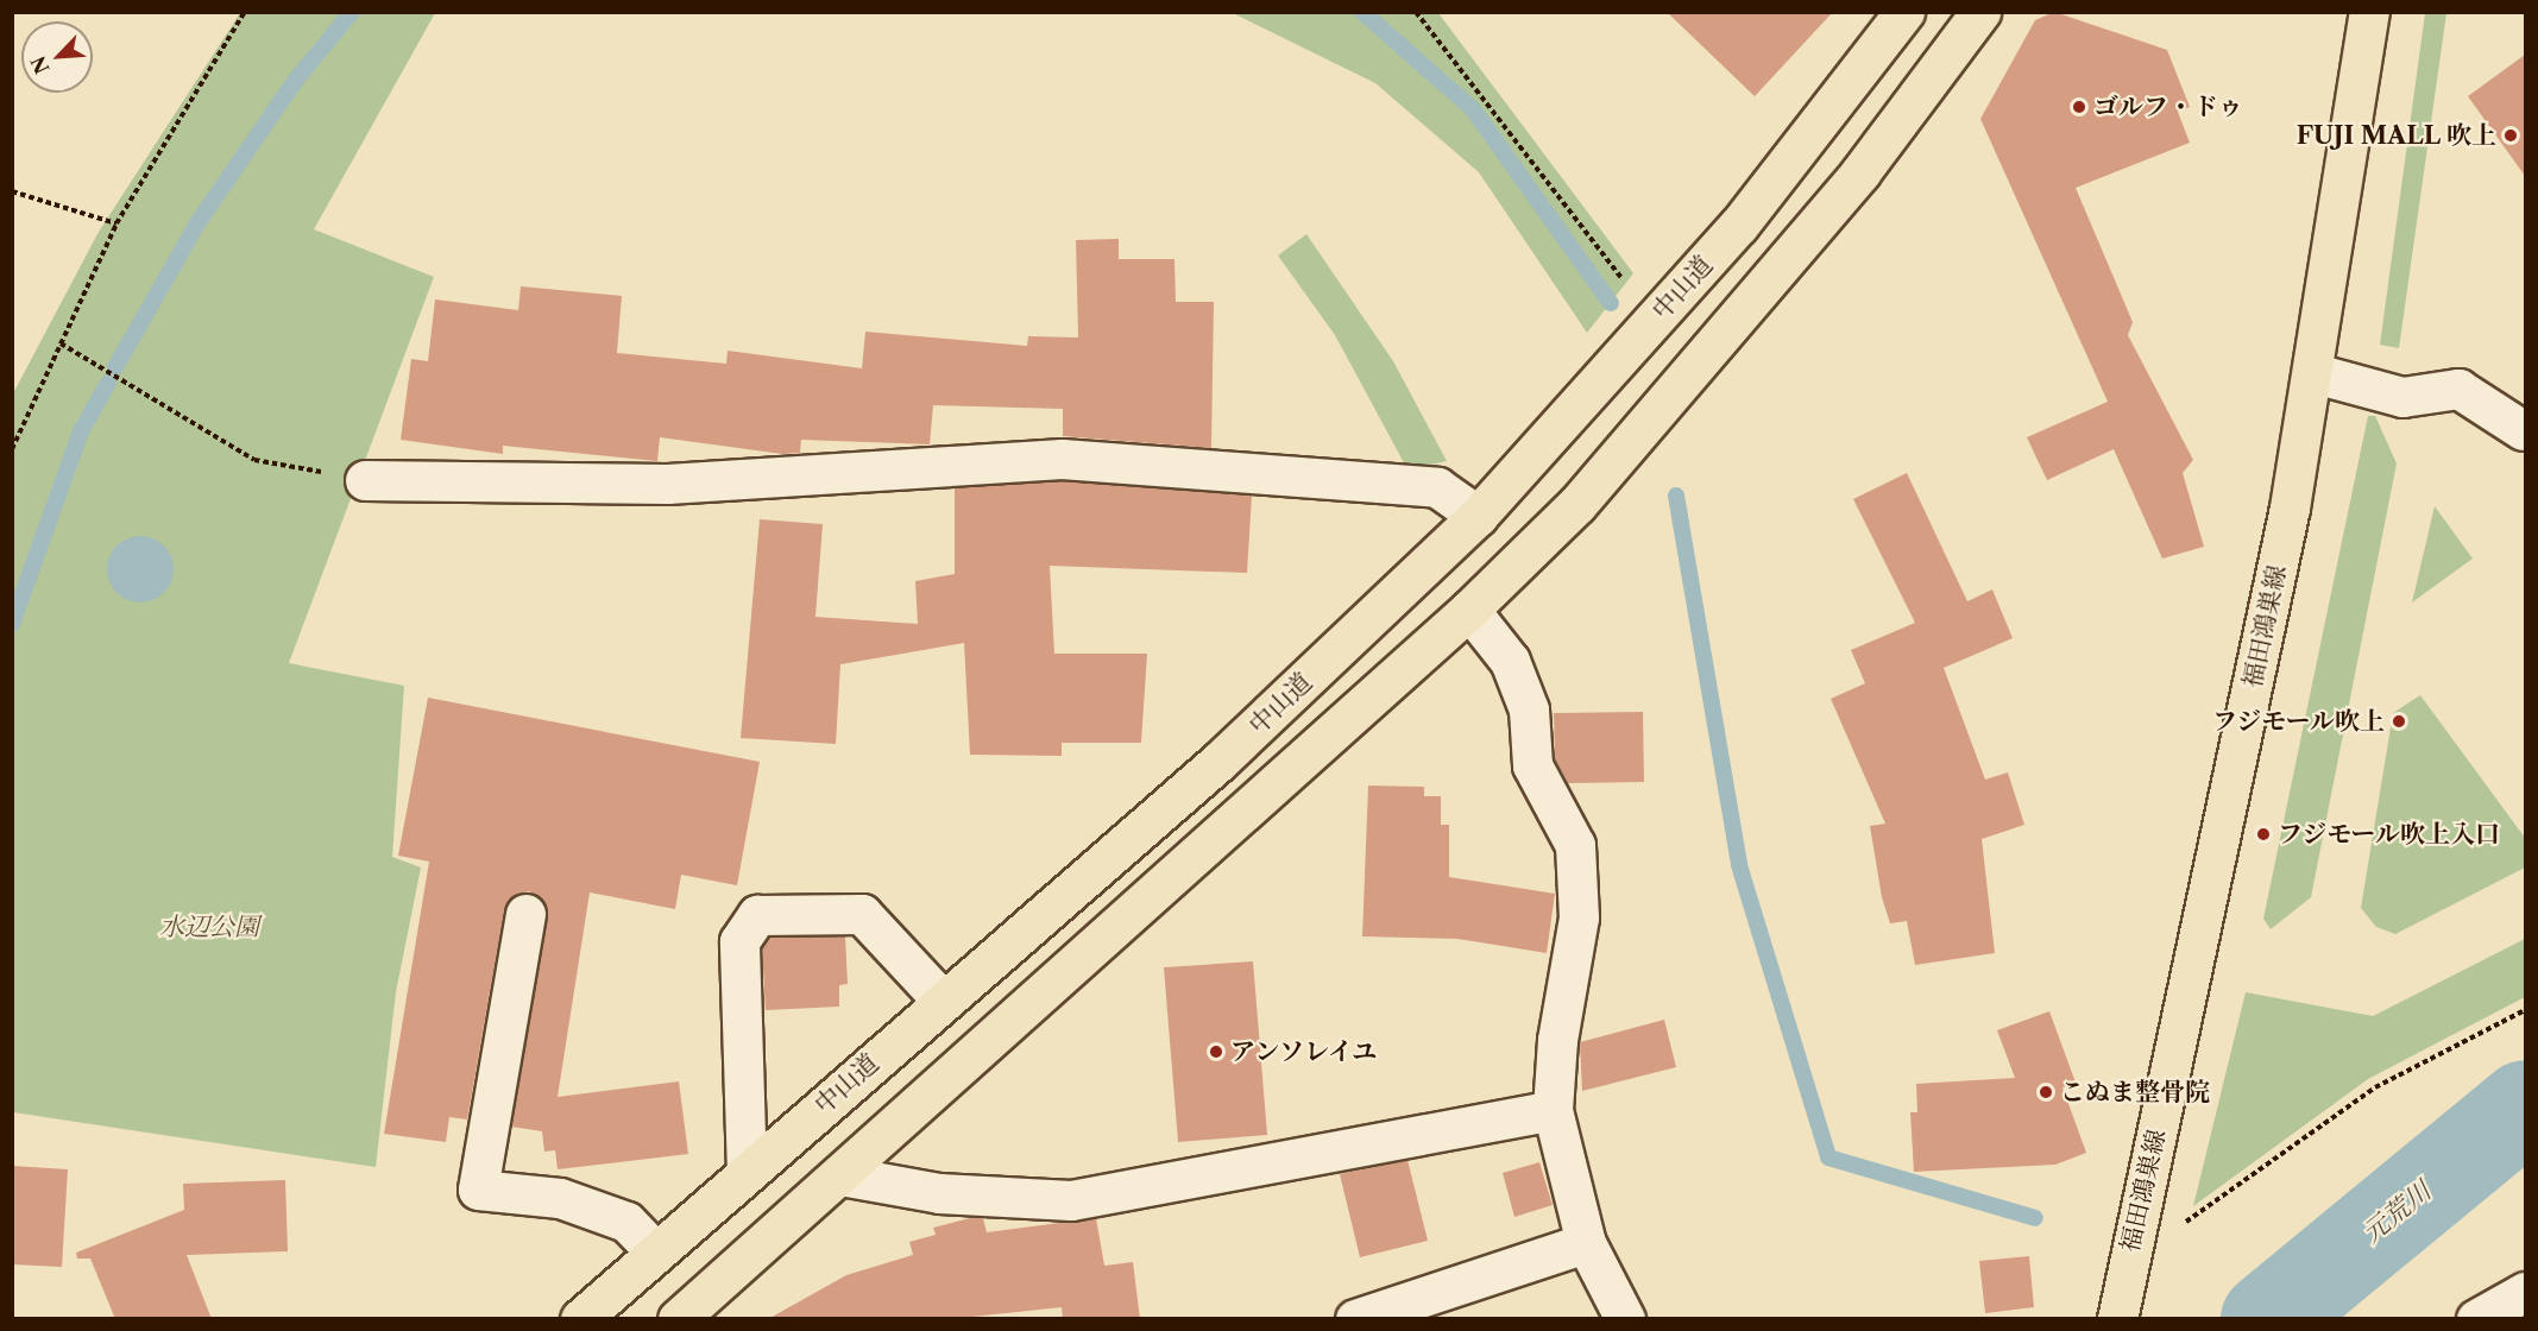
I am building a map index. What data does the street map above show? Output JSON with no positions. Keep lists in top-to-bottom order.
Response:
{
  "streets": {
    "main road": ["中山道", "福田鴻巣線"]
  },
  "water": ["元荒川"],
  "parks": ["水辺公園"],
  "places": [
    "ゴルフ・ドゥ",
    "FUJI MALL 吹上",
    "フジモール吹上",
    "フジモール吹上入口",
    "アンソレイユ",
    "こぬま整骨院"
  ],
  "north": "bottom left"
}
